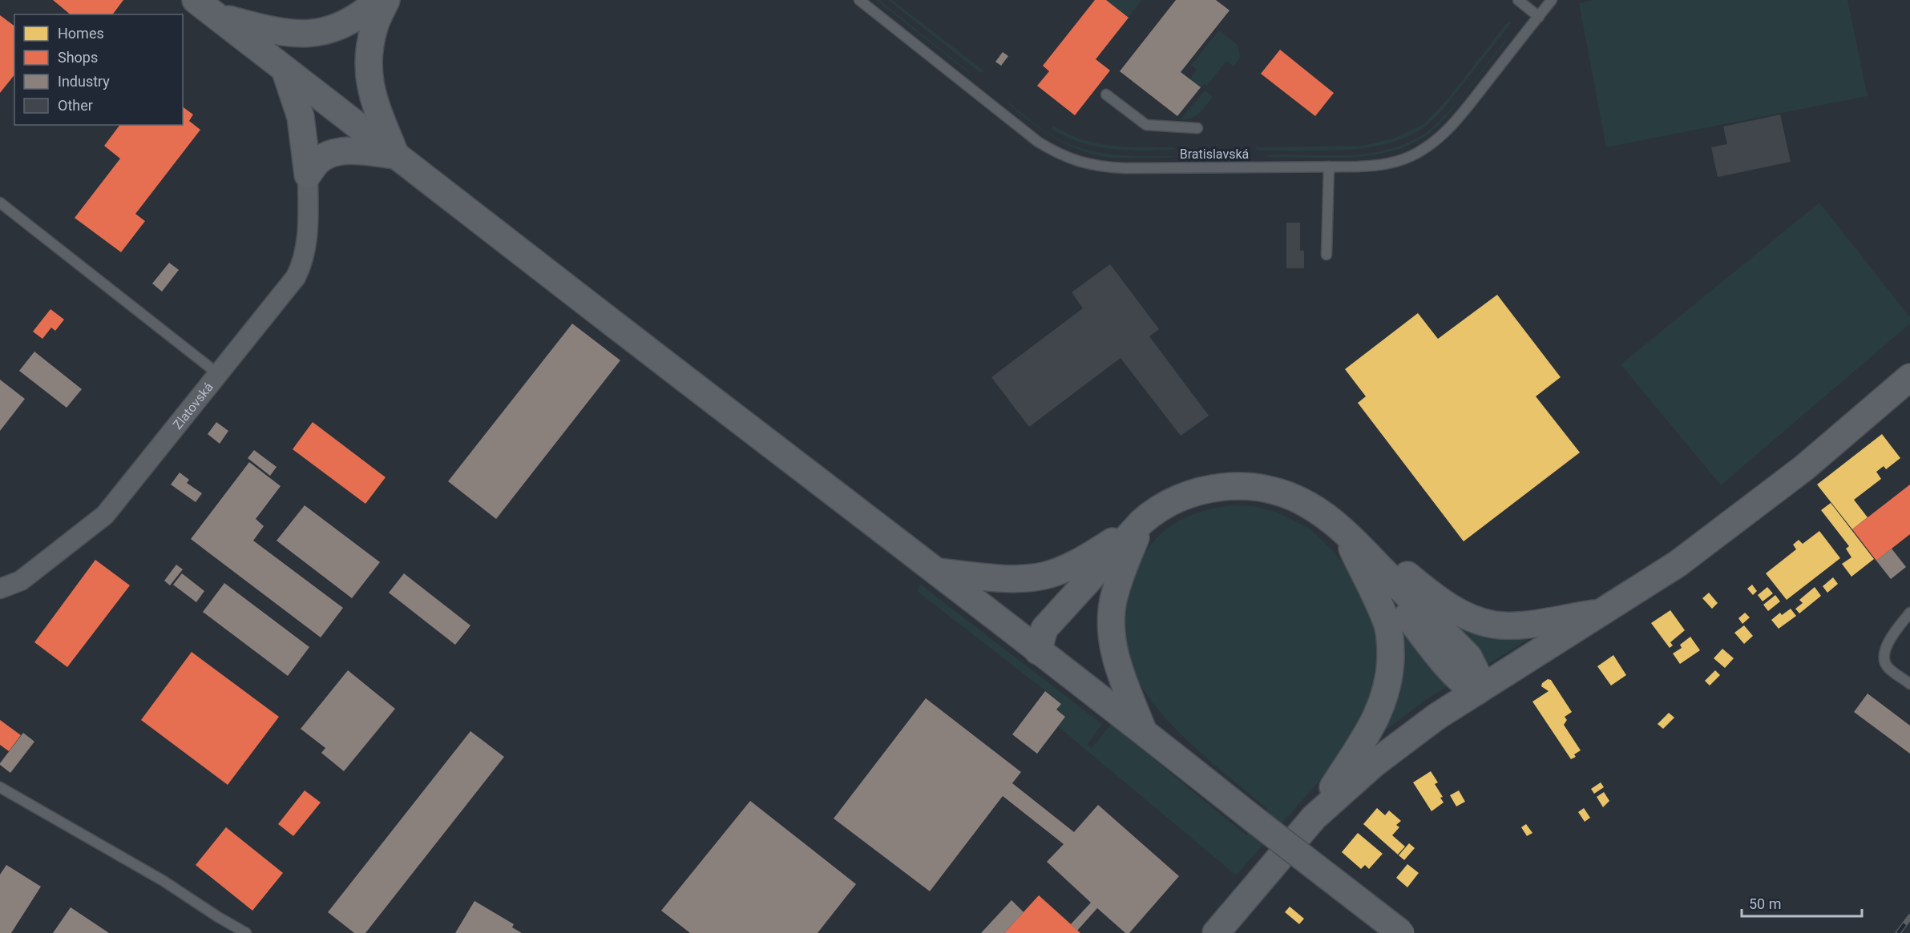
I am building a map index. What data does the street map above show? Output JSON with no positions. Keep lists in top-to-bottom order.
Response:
{
  "streets": {
    "street": ["Zlatovská"],
    "lane": ["Bratislavská"]
  },
  "legend": [
    "Homes",
    "Shops",
    "Industry",
    "Other"
  ],
  "scale_bar": "50 m"
}
